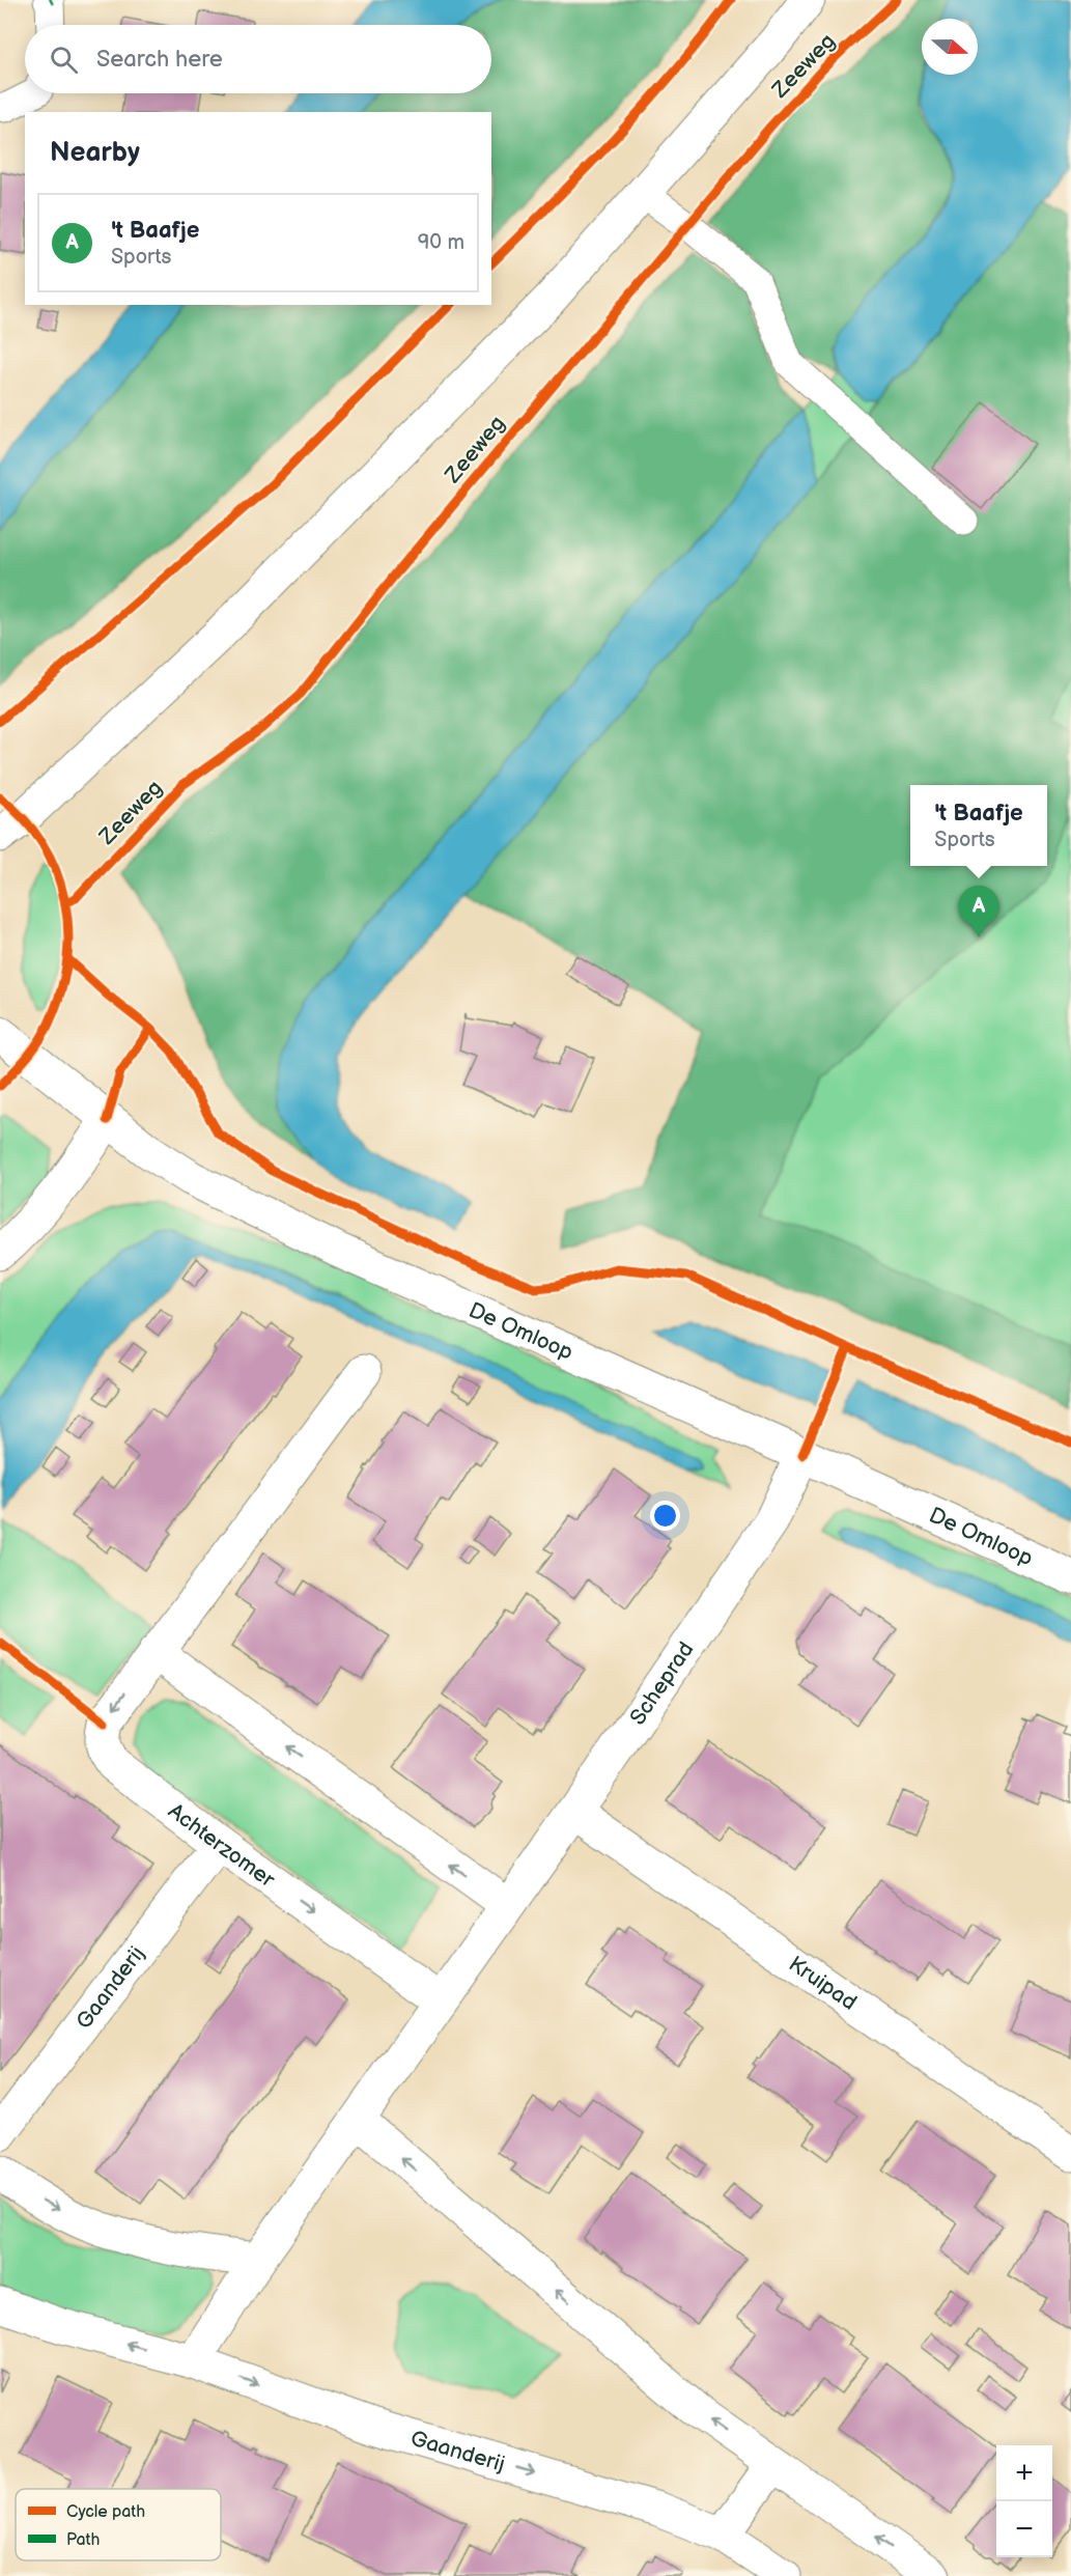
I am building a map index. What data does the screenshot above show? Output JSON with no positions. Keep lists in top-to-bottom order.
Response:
{
  "streets": {
    "street": [
      "Zeeweg",
      "De Omloop",
      "Scheprad",
      "Achterzomer",
      "Kruipad",
      "Gaanderij"
    ]
  },
  "crossings": [
    ["De Omloop", "Scheprad"],
    ["Scheprad", "Kruipad"],
    ["Achterzomer", "Gaanderij"]
  ],
  "legend": ["Cycle path", "Path"],
  "north": "right",
  "page": {
    "search": "Search here",
    "heading": "Nearby",
    "list": [
      {
        "mark": "A",
        "name": "'t Baafje",
        "note": "Sports",
        "value": "90 m"
      }
    ],
    "popup": ["'t Baafje", "Sports"],
    "pins": "A",
    "map_buttons": ["+", "−"]
  }
}
